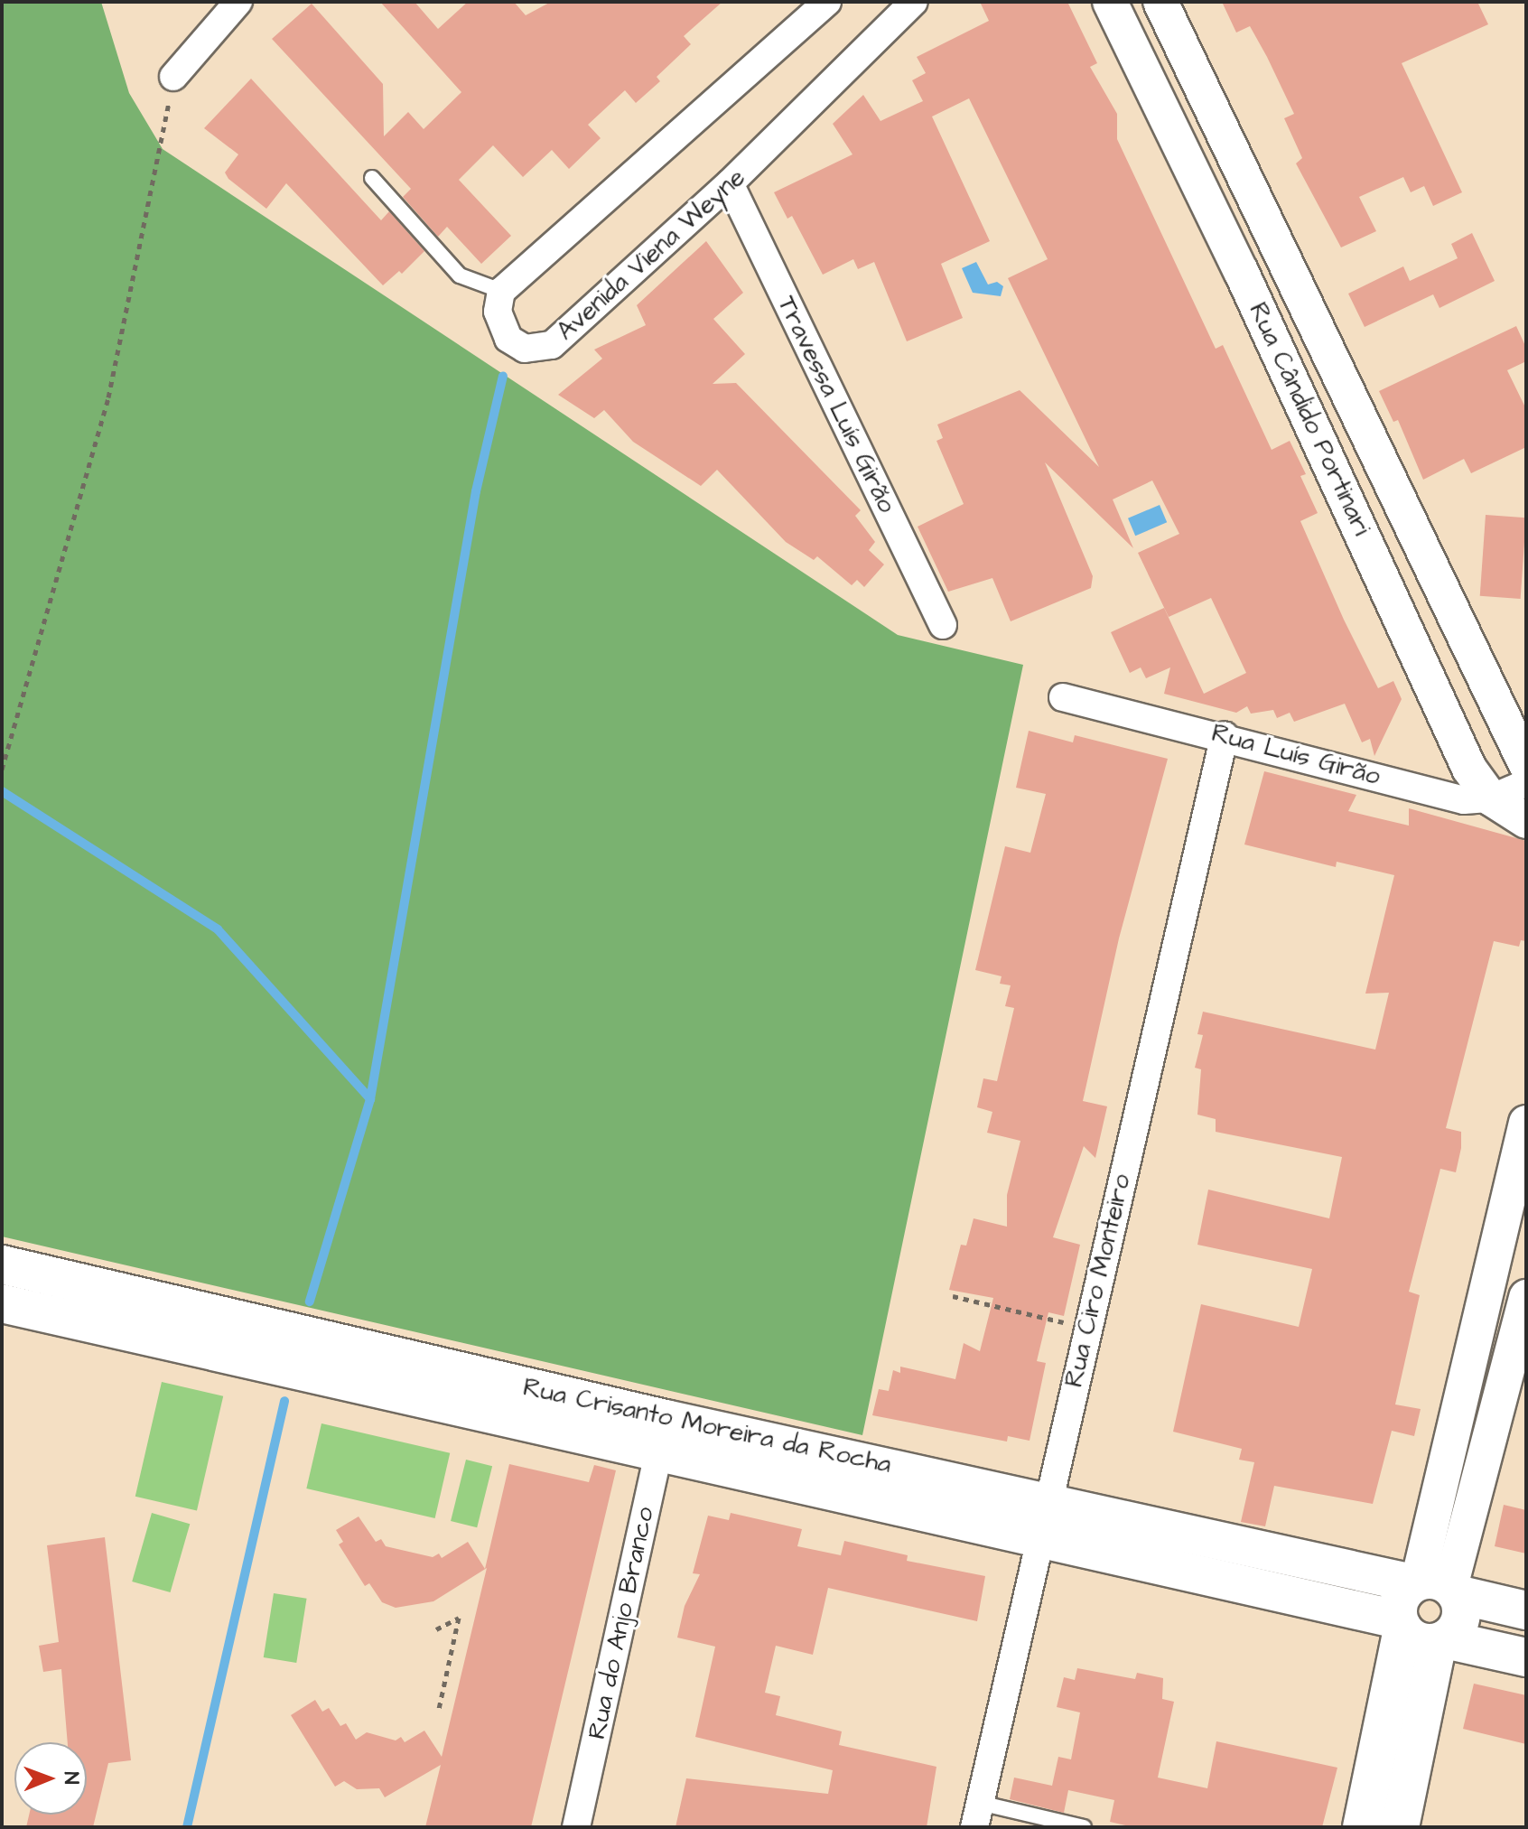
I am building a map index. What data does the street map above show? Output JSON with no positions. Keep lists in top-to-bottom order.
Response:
{
  "streets": {
    "main road": ["Rua Crisanto Moreira da Rocha"],
    "street": [
      "Avenida Viena Weyne",
      "Travessa Luís Girão",
      "Rua Cândido Portinari",
      "Rua Luís Girão",
      "Rua Ciro Monteiro",
      "Rua do Anjo Branco"
    ]
  },
  "crossings": [
    ["Avenida Viena Weyne", "Travessa Luís Girão"],
    ["Rua Cândido Portinari", "Rua Luís Girão"],
    ["Rua Luís Girão", "Rua Ciro Monteiro"],
    ["Rua Ciro Monteiro", "Rua Crisanto Moreira da Rocha"],
    ["Rua Crisanto Moreira da Rocha", "Rua do Anjo Branco"]
  ],
  "north": "right"
}
